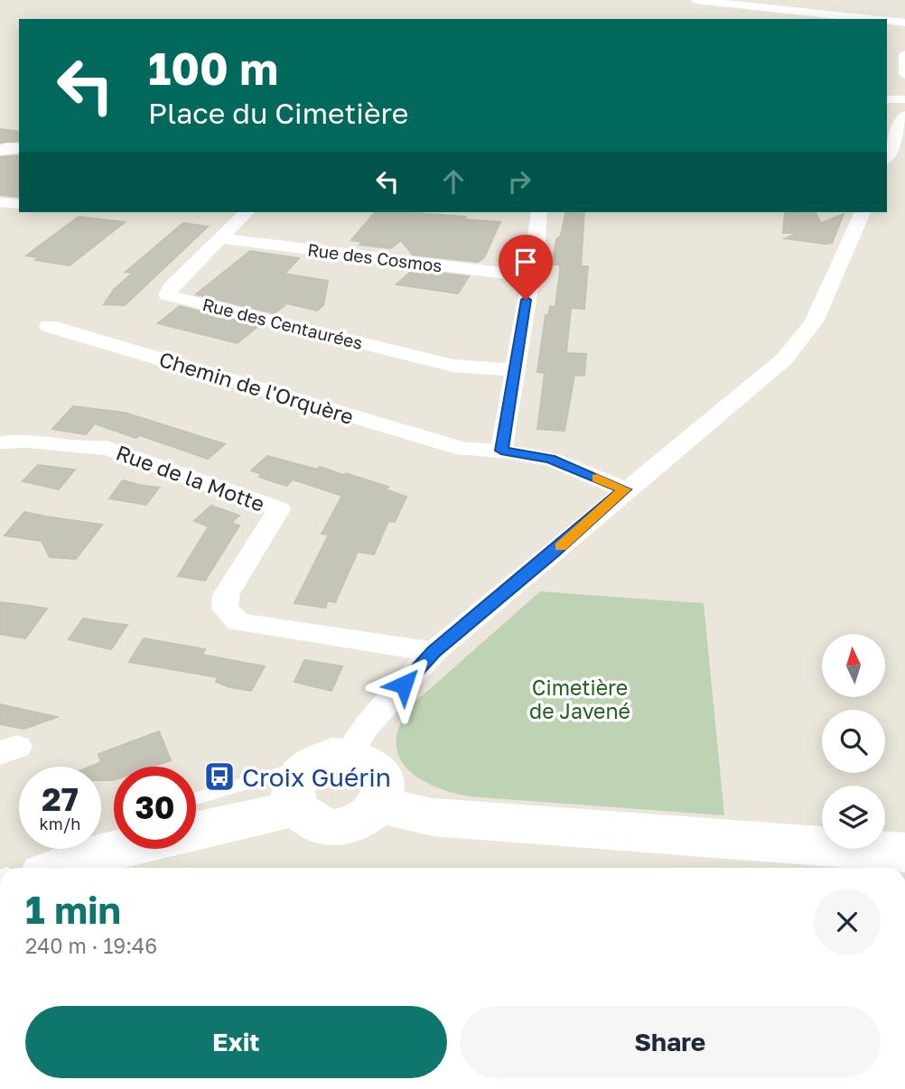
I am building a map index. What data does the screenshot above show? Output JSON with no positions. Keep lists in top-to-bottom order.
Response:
{
  "streets": {
    "street": [
      "Rue des Cosmos",
      "Rue des Centaurées",
      "Chemin de l'Orquère",
      "Rue de la Motte"
    ]
  },
  "crossings": [
    ["Rue des Cosmos", "Rue des Centaurées"]
  ],
  "parks": ["Cimetière de Javené"],
  "places": {
    "bus stop": ["Croix Guérin"]
  },
  "north": "top",
  "page": {
    "turn": ["100 m", "Place du Cimetière"],
    "speed": "27 km/h",
    "limit": "30",
    "heading": ["1 min", "240 m · 19:46"],
    "buttons": ["Exit", "Share"]
  }
}
